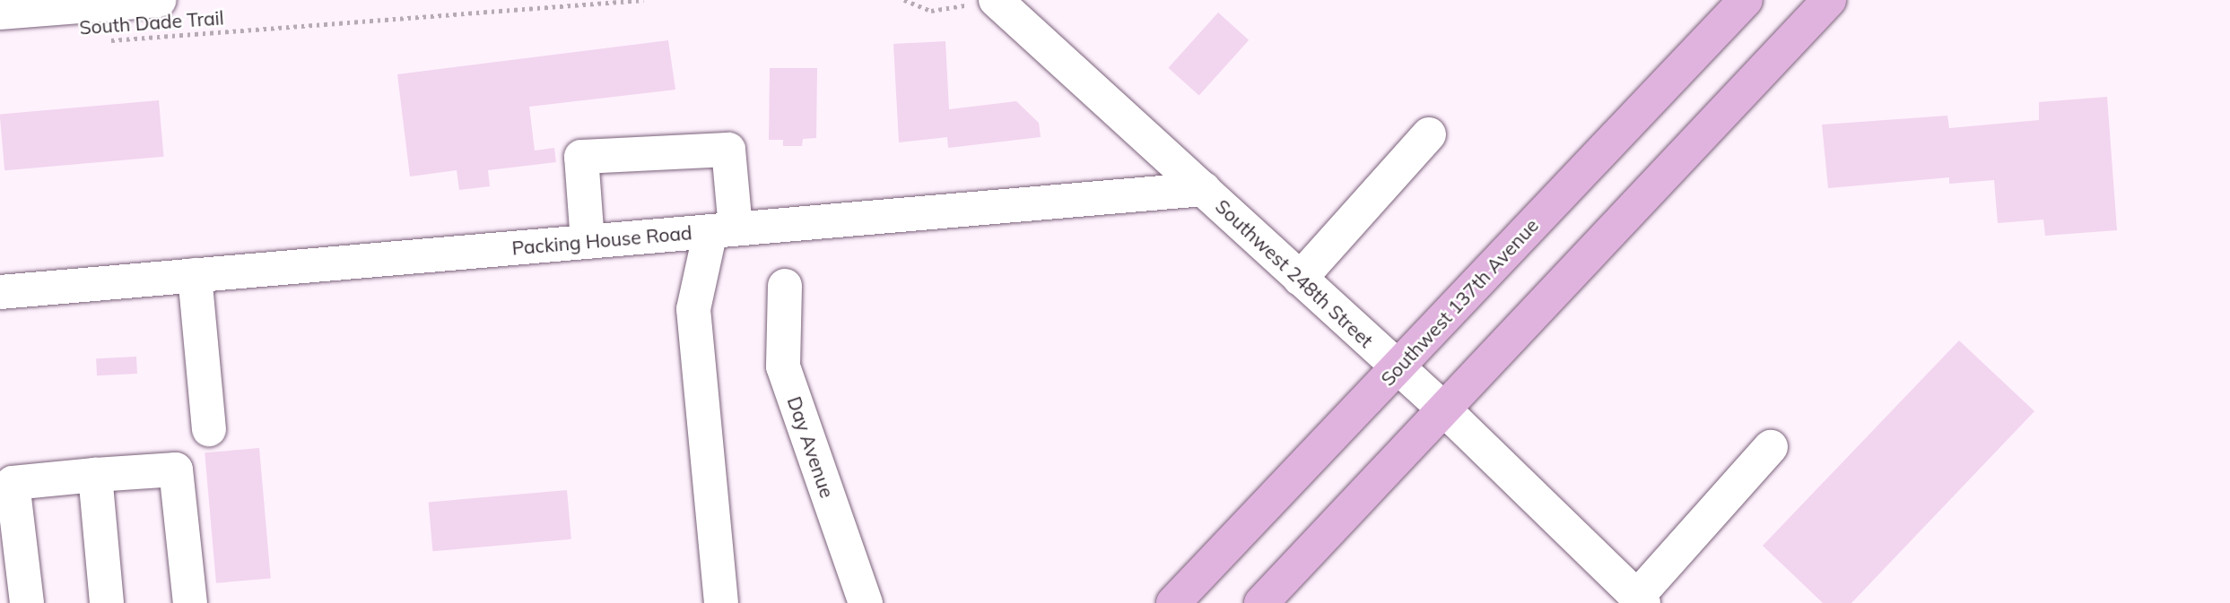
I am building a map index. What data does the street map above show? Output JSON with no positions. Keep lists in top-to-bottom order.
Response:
{
  "streets": {
    "main road": ["Southwest 137th Avenue"],
    "street": ["Packing House Road", "Southwest 248th Street", "Day Avenue"],
    "path": ["South Dade Trail"]
  },
  "crossings": [
    ["Packing House Road", "Southwest 248th Street"],
    ["Southwest 248th Street", "Southwest 137th Avenue"]
  ]
}
